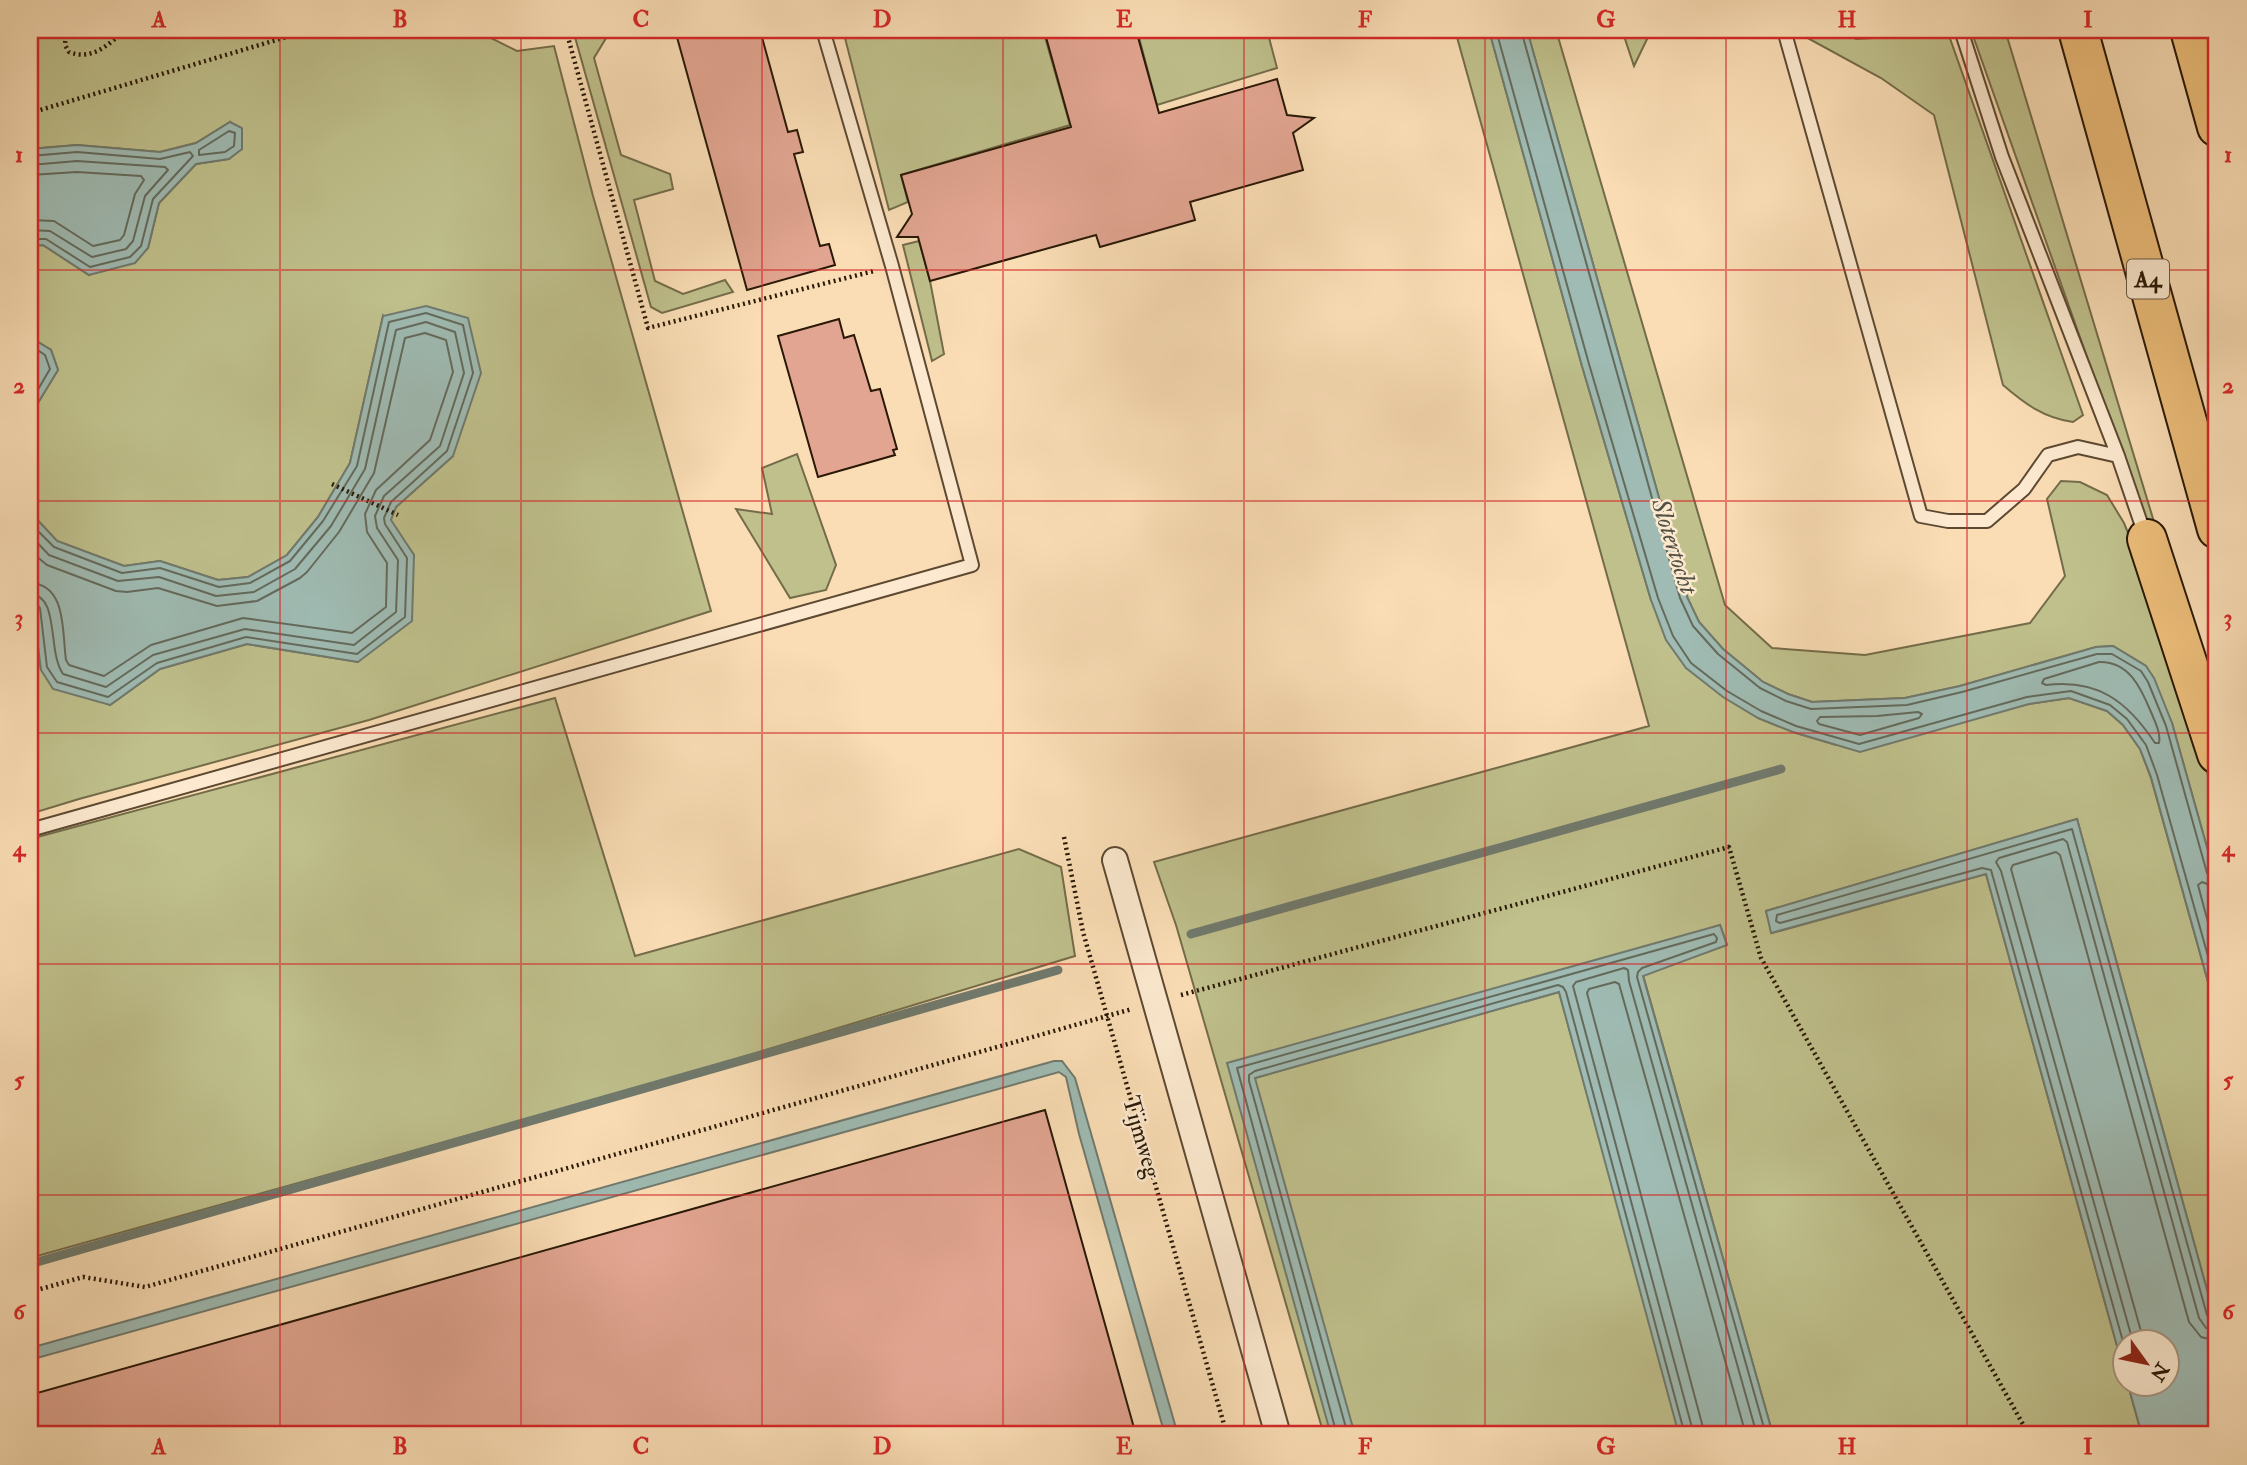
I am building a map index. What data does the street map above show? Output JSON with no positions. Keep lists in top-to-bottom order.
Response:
{
  "streets": {
    "highway": ["A4"],
    "street": ["Tijmweg"]
  },
  "water": ["Slotertocht"],
  "north": "bottom right",
  "grid": {
    "columns": [
      "A",
      "B",
      "C",
      "D",
      "E",
      "F",
      "G",
      "H",
      "I"
    ],
    "rows": [
      "1",
      "2",
      "3",
      "4",
      "5",
      "6"
    ]
  }
}
